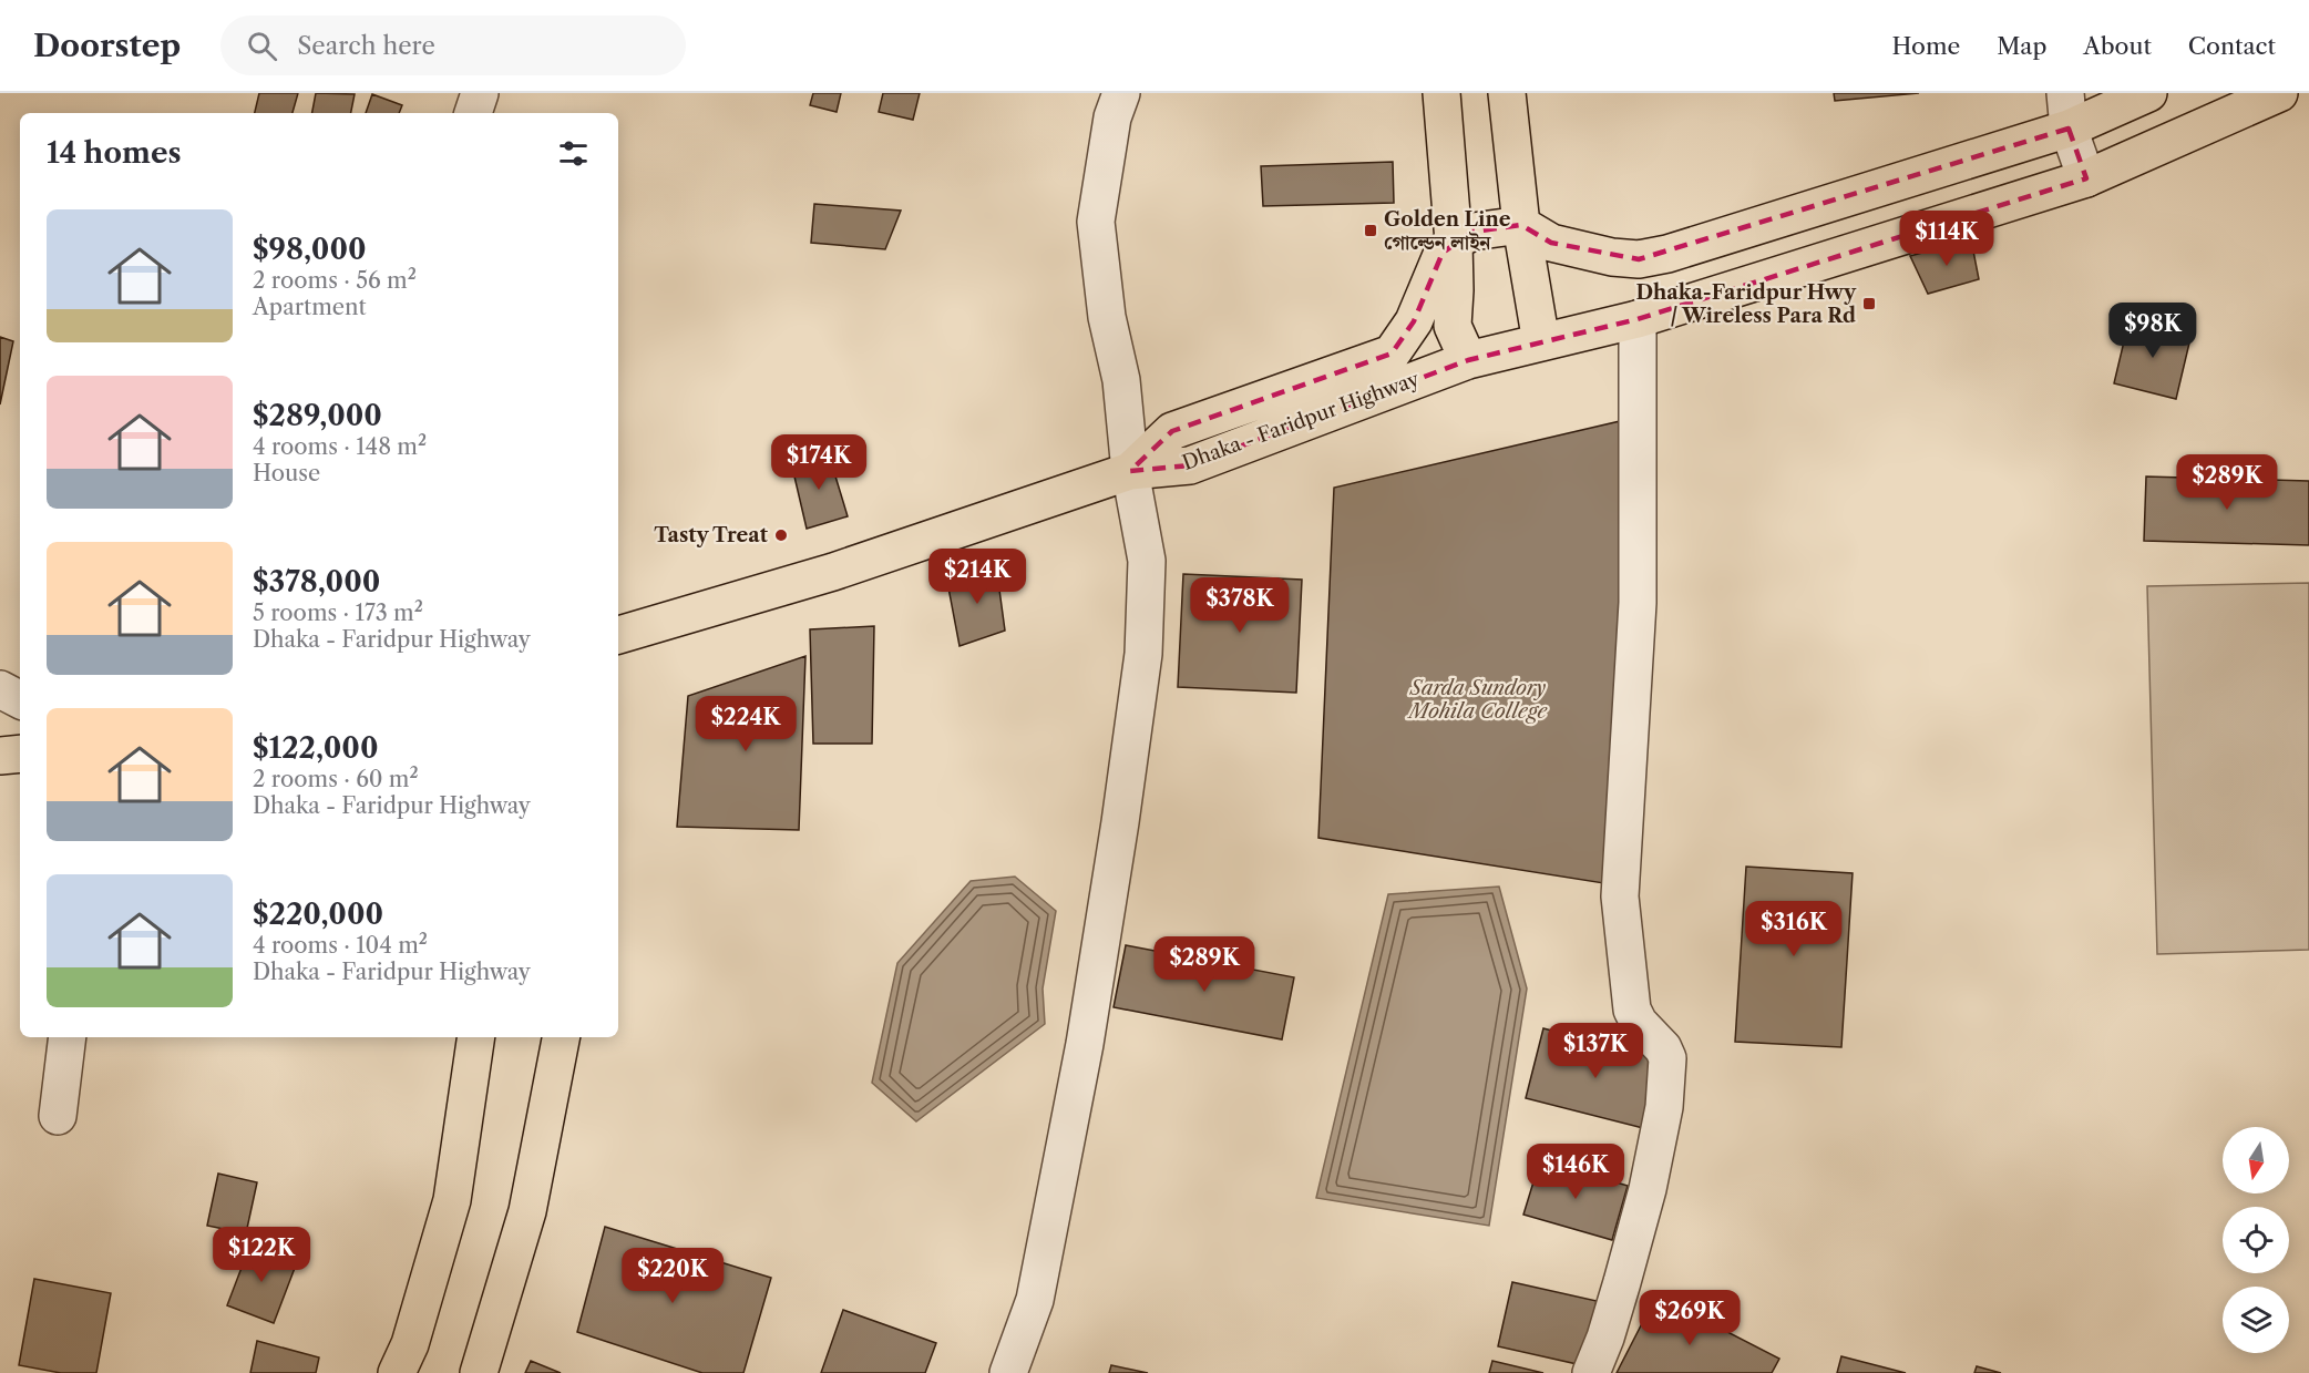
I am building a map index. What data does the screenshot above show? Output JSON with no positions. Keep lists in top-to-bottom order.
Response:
{
  "streets": {
    "main road": ["Dhaka - Faridpur Highway"]
  },
  "parks": ["Sarda Sundory Mohila College"],
  "places": {
    "transit": ["Golden Line গোল্ডেন লাইন", "Dhaka-Faridpur Hwy / Wireless Para Rd"],
    "other": ["Tasty Treat"]
  },
  "north": "bottom",
  "page": {
    "header": "Doorstep",
    "search": "Search here",
    "nav": [
      "Home",
      "Map",
      "About",
      "Contact"
    ],
    "heading": "14 homes",
    "list": [
      {
        "name": "$98,000",
        "note": "2 rooms · 56 m² · Apartment"
      },
      {
        "name": "$289,000",
        "note": "4 rooms · 148 m² · House"
      },
      {
        "name": "$378,000",
        "note": "5 rooms · 173 m² · Dhaka - Faridpur Highway"
      },
      {
        "name": "$122,000",
        "note": "2 rooms · 60 m² · Dhaka - Faridpur Highway"
      },
      {
        "name": "$220,000",
        "note": "4 rooms · 104 m² · Dhaka - Faridpur Highway"
      }
    ],
    "price": [
      "$114K",
      "$98K",
      "$174K",
      "$289K",
      "$214K",
      "$378K",
      "$224K",
      "$316K",
      "$289K",
      "$137K",
      "$146K",
      "$122K",
      "$220K",
      "$269K"
    ]
  }
}
